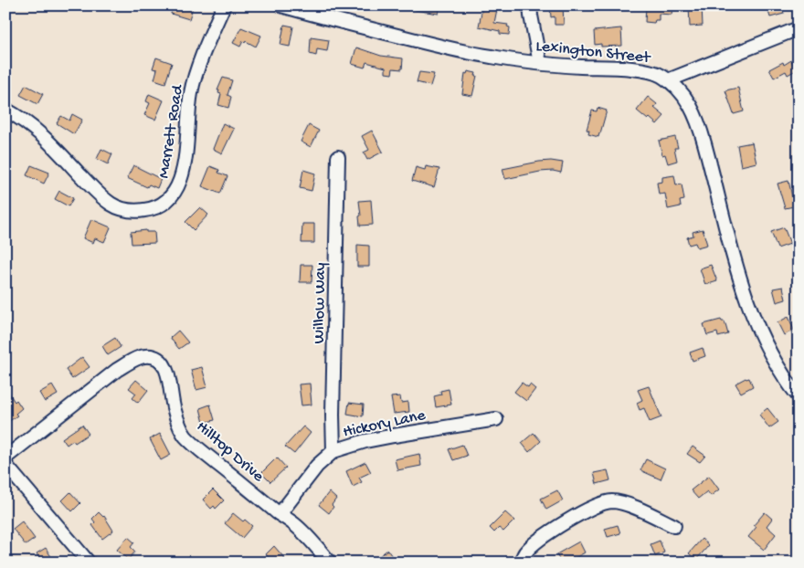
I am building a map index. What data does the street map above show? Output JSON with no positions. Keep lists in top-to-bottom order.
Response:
{
  "streets": {
    "street": [
      "Lexington Street",
      "Marrett Road",
      "Willow Way",
      "Hickory Lane",
      "Hilltop Drive"
    ]
  },
  "crossings": [
    ["Willow Way", "Hickory Lane"],
    ["Hickory Lane", "Hilltop Drive"]
  ]
}
